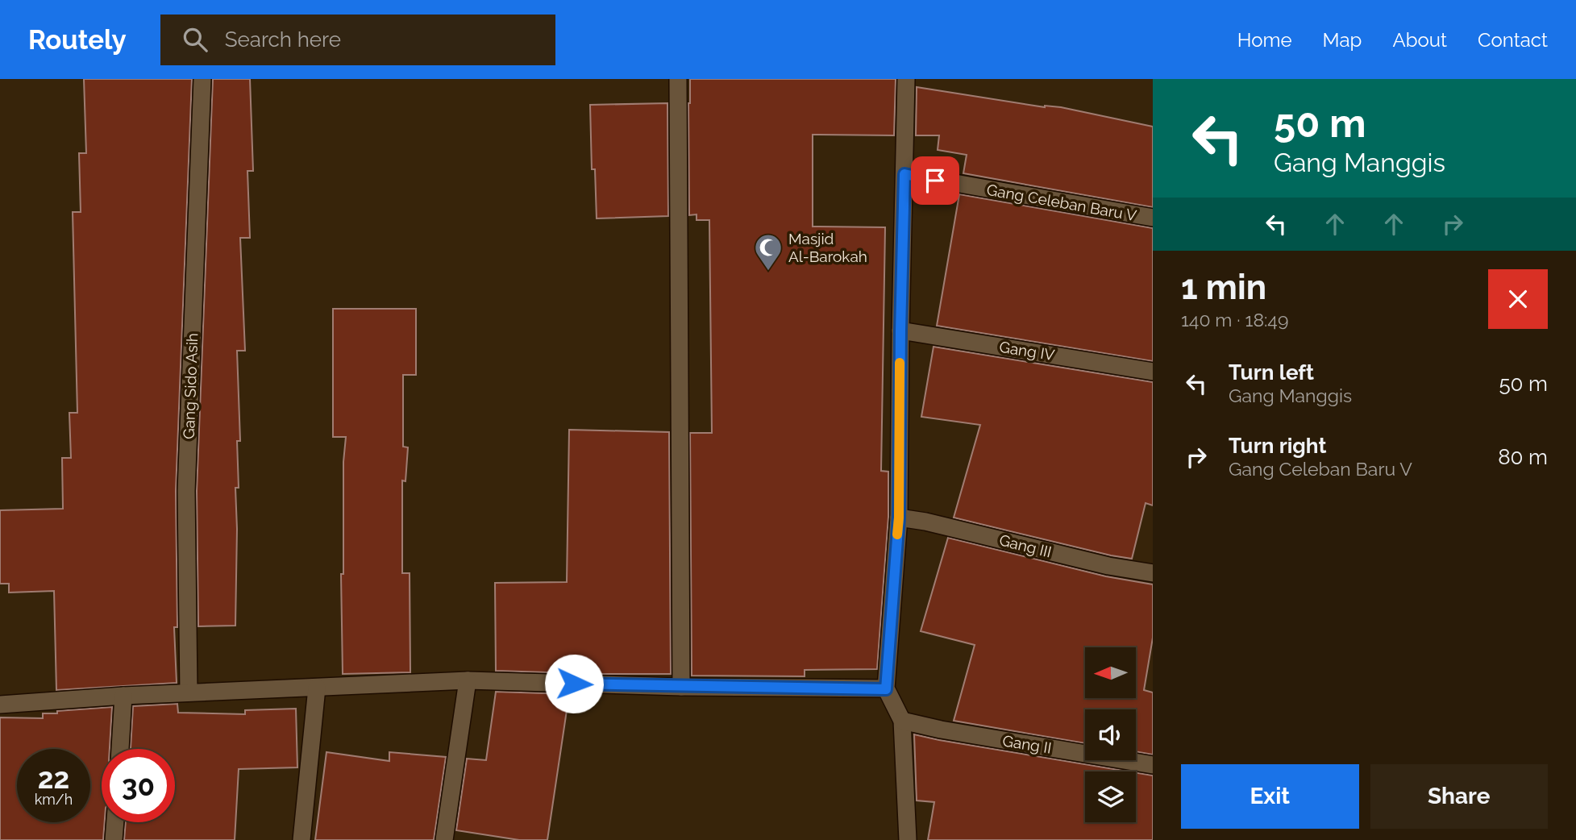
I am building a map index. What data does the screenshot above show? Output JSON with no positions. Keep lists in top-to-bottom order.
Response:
{
  "streets": {
    "street": [
      "Gang Celeban Baru V",
      "Gang IV",
      "Gang Sido Asih",
      "Gang III",
      "Gang II"
    ]
  },
  "places": {
    "mosque": ["Masjid Al-Barokah"]
  },
  "north": "left",
  "page": {
    "header": "Routely",
    "search": "Search here",
    "nav": [
      "Home",
      "Map",
      "About",
      "Contact"
    ],
    "turn": ["50 m", "Gang Manggis"],
    "heading": ["1 min", "140 m · 18:49"],
    "list": [
      {
        "name": "Turn left",
        "note": "Gang Manggis",
        "value": "50 m"
      },
      {
        "name": "Turn right",
        "note": "Gang Celeban Baru V",
        "value": "80 m"
      }
    ],
    "speed": "22 km/h",
    "limit": "30",
    "buttons": ["Exit", "Share"]
  }
}
